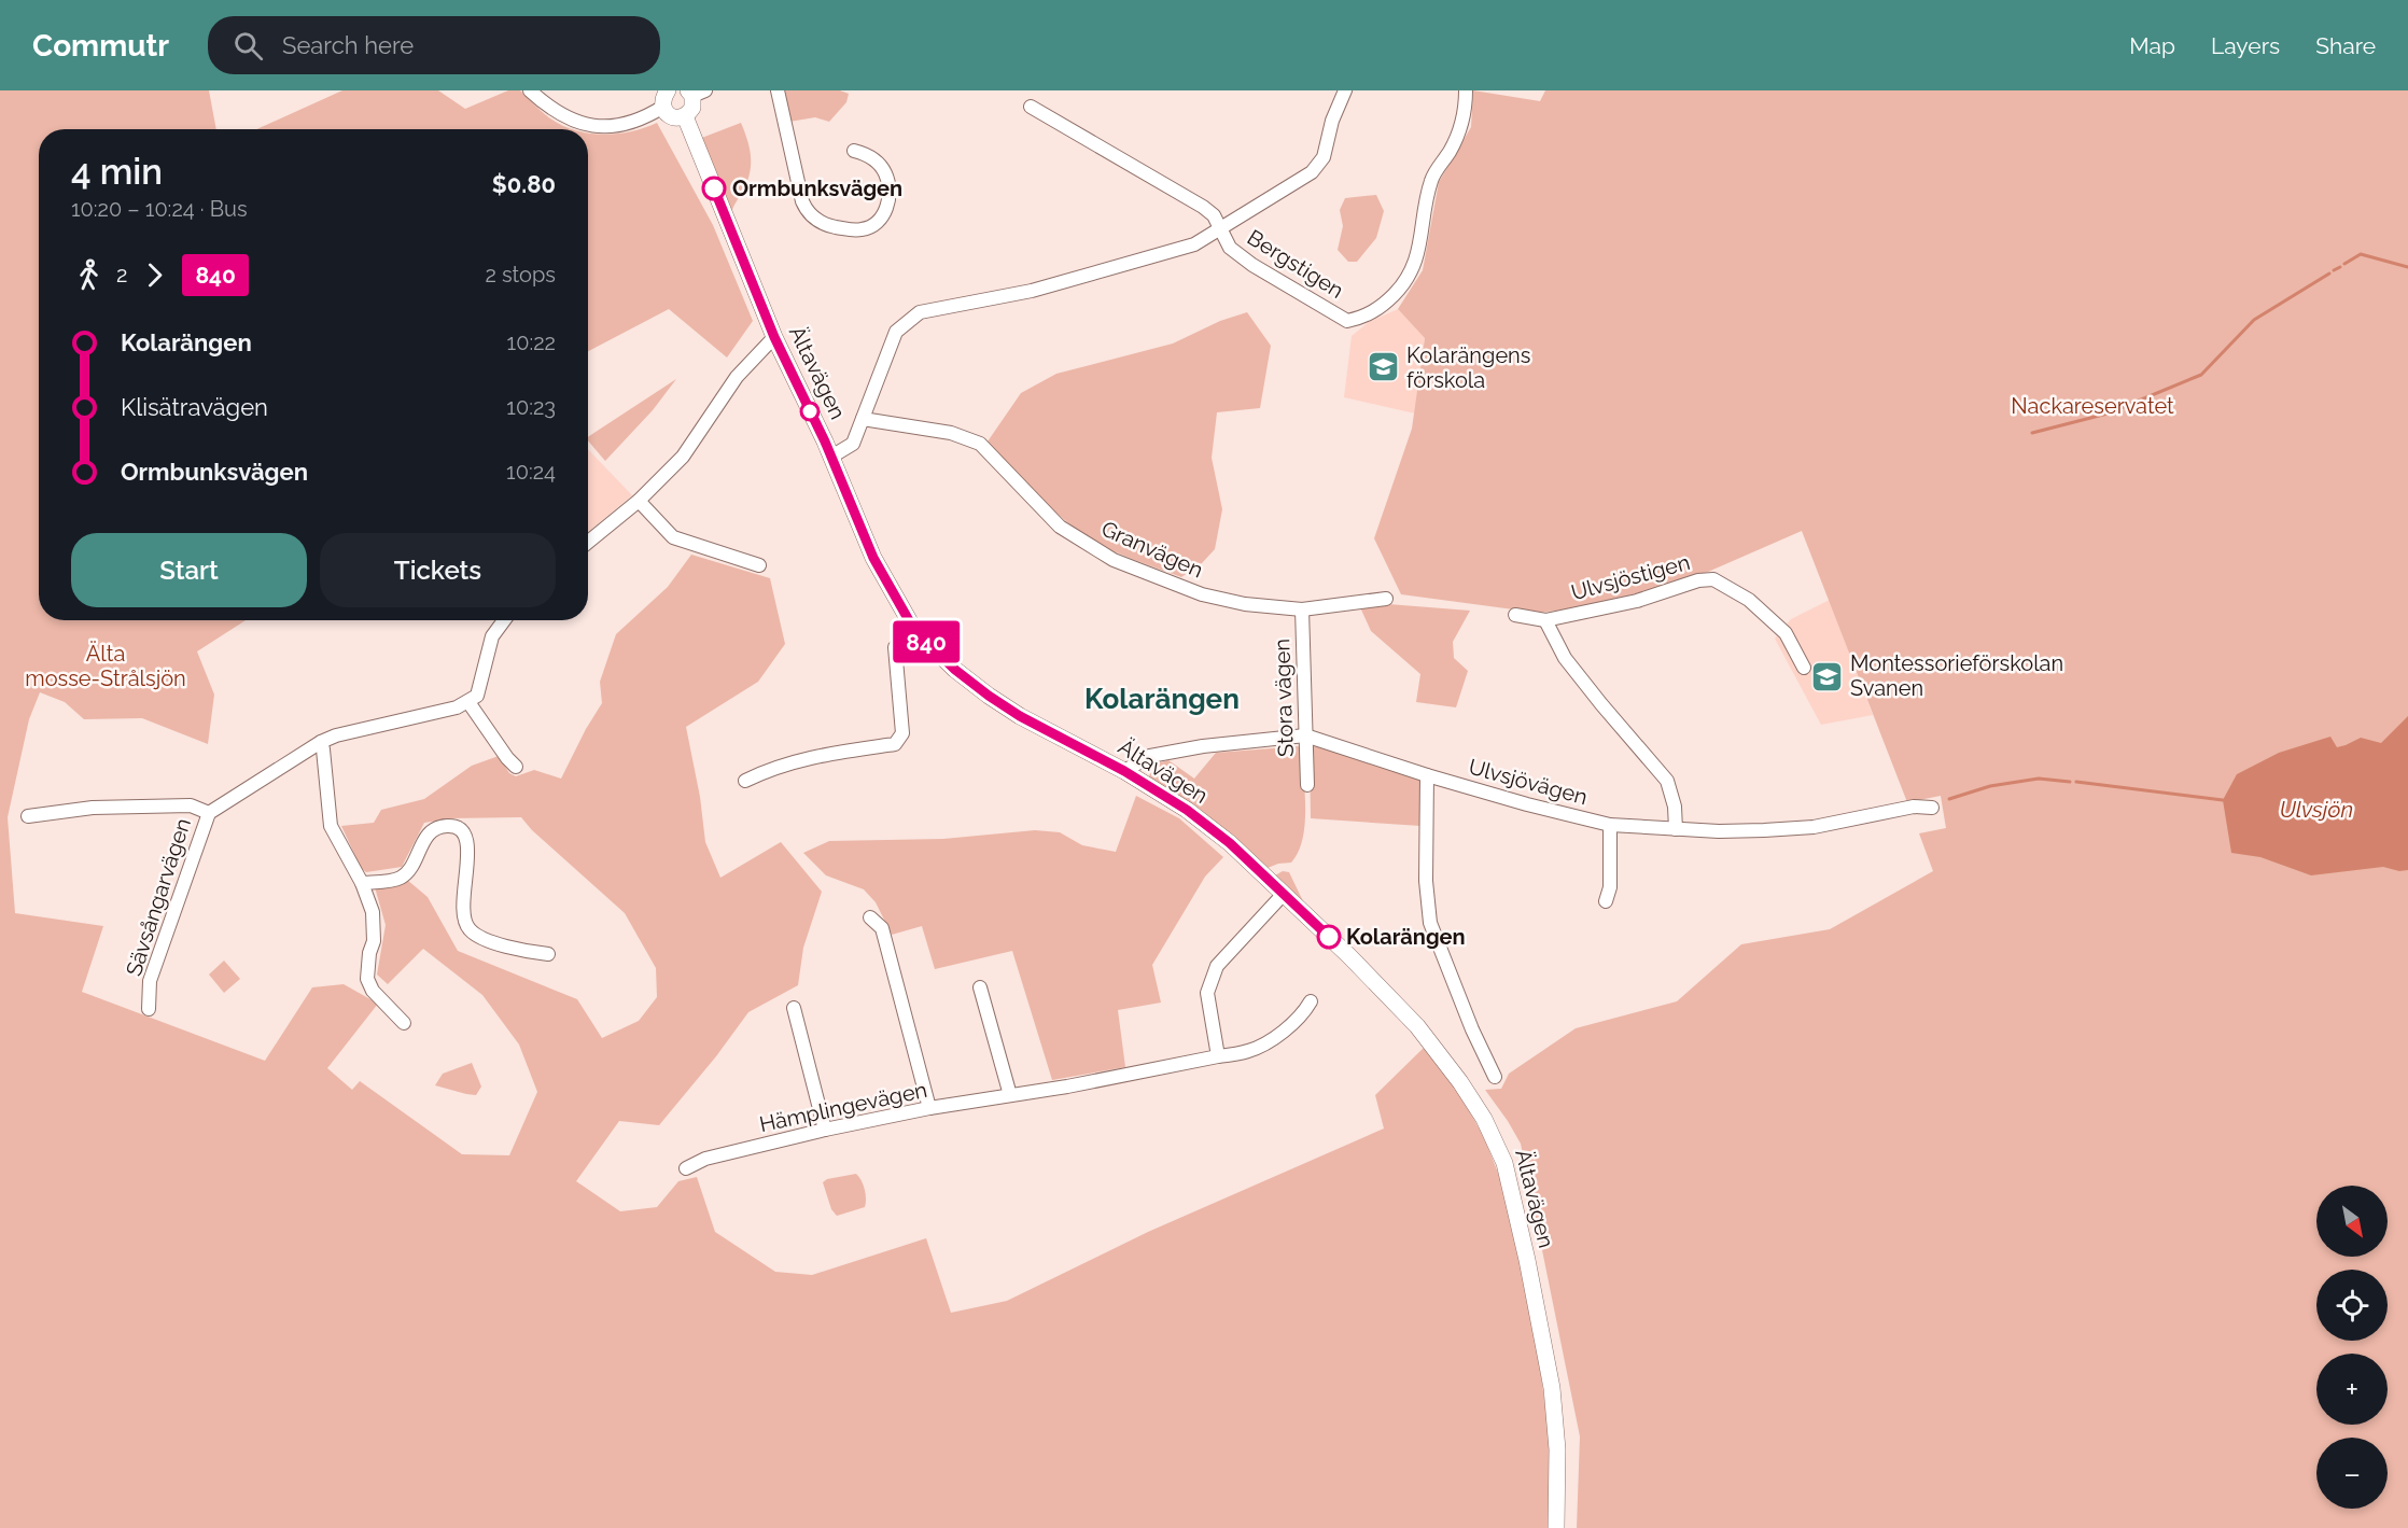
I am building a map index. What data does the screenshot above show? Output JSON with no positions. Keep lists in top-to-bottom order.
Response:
{
  "streets": {
    "main road": ["Ältavägen"],
    "street": [
      "Bergstigen",
      "Granvägen",
      "Ulvsjöstigen",
      "Stora vägen",
      "Ulvsjövägen",
      "Sävsångarvägen",
      "Hämplingevägen"
    ]
  },
  "crossings": [
    ["Ältavägen", "Ulvsjövägen"],
    ["Granvägen", "Stora vägen"],
    ["Stora vägen", "Ulvsjövägen"]
  ],
  "districts": ["Kolarängen"],
  "water": ["Ulvsjön"],
  "parks": ["Nackareservatet", "Älta mosse-Strålsjön"],
  "places": {
    "other": ["Ormbunksvägen", "Kolarängen"],
    "school or university": ["Kolarängens förskola", "Montessorieförskolan Svanen"]
  },
  "lines": ["bus line 840"],
  "north": "bottom right",
  "page": {
    "header": "Commutr",
    "search": "Search here",
    "nav": ["Map", "Layers", "Share"],
    "on_map": "840",
    "heading": ["4 min", "10:20 – 10:24 · Bus", "$0.80"],
    "legs": ["2", "840", "2 stops"],
    "list": [
      {
        "name": "Kolarängen",
        "value": "10:22"
      },
      {
        "name": "Klisätravägen",
        "value": "10:23"
      },
      {
        "name": "Ormbunksvägen",
        "value": "10:24"
      }
    ],
    "buttons": ["Start", "Tickets"],
    "map_buttons": ["+", "−"]
  }
}
